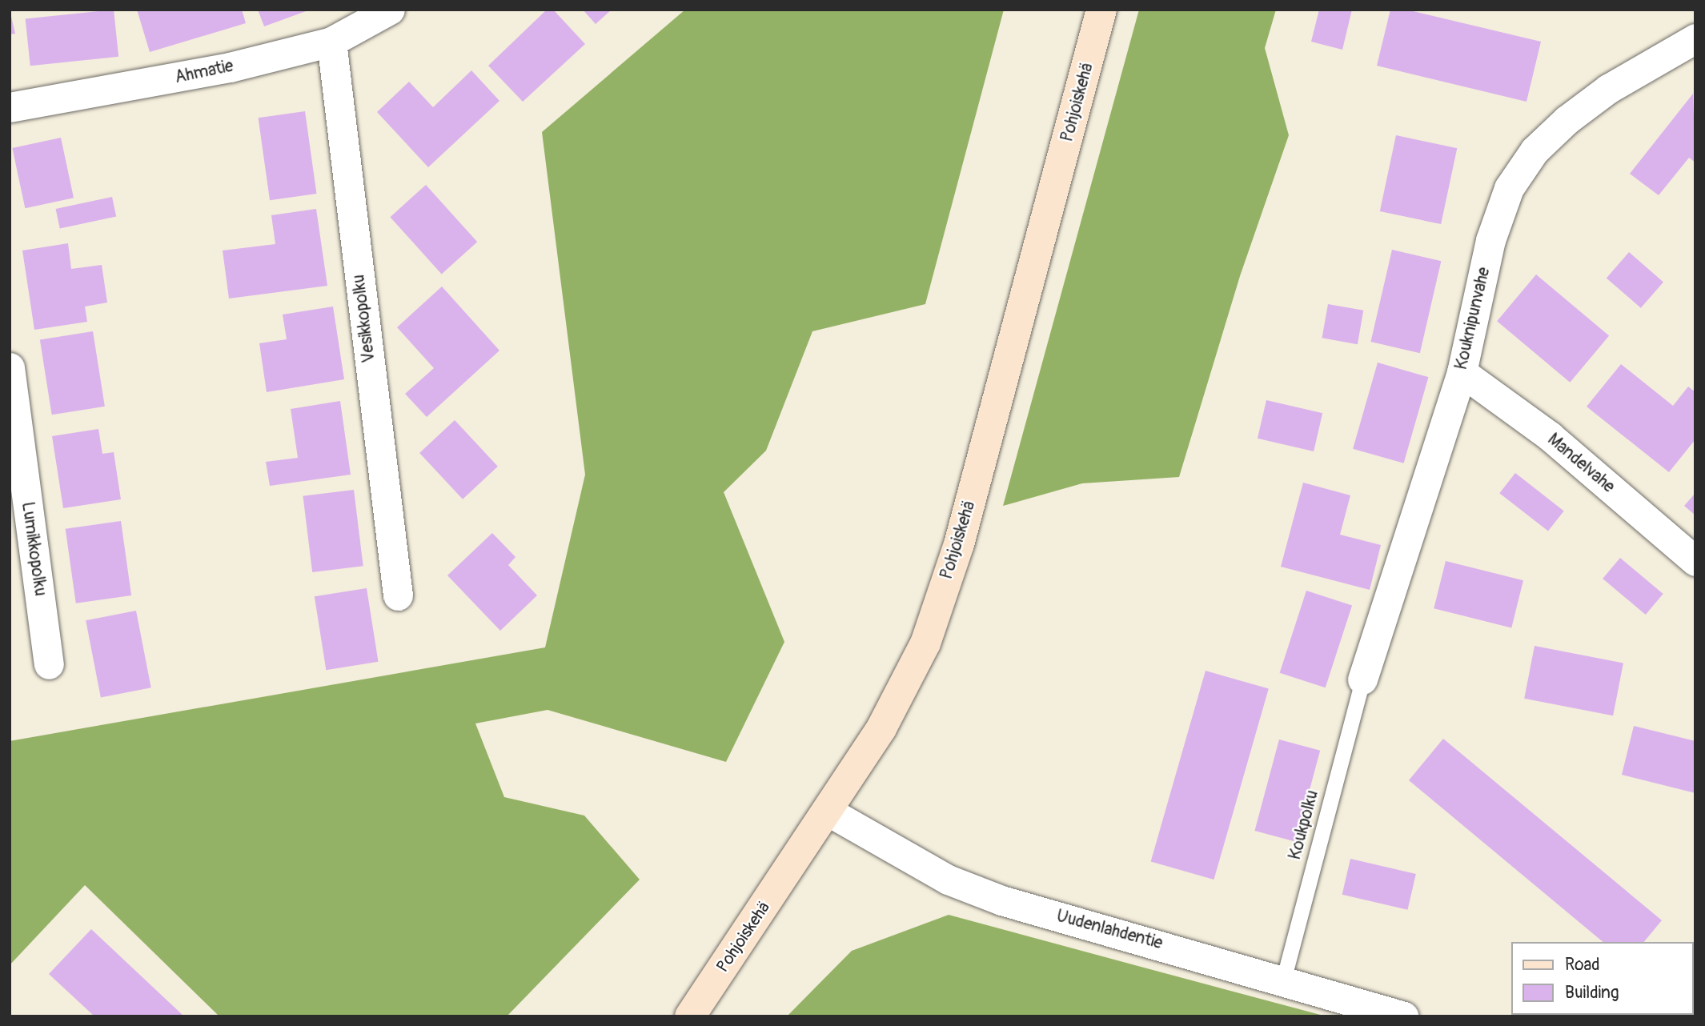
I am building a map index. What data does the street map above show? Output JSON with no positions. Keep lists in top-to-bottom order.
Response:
{
  "streets": {
    "main road": ["Pohjoiskehä"],
    "street": [
      "Ahmatie",
      "Vesikkopolku",
      "Kouknipunvahe",
      "Mandelvahe",
      "Lumikkopolku",
      "Uudenlahdentie"
    ],
    "lane": ["Koukpolku"]
  },
  "crossings": [
    ["Ahmatie", "Vesikkopolku"],
    ["Pohjoiskehä", "Uudenlahdentie"],
    ["Kouknipunvahe", "Mandelvahe"],
    ["Kouknipunvahe", "Koukpolku"],
    ["Koukpolku", "Uudenlahdentie"]
  ],
  "legend": ["Road", "Building"]
}
